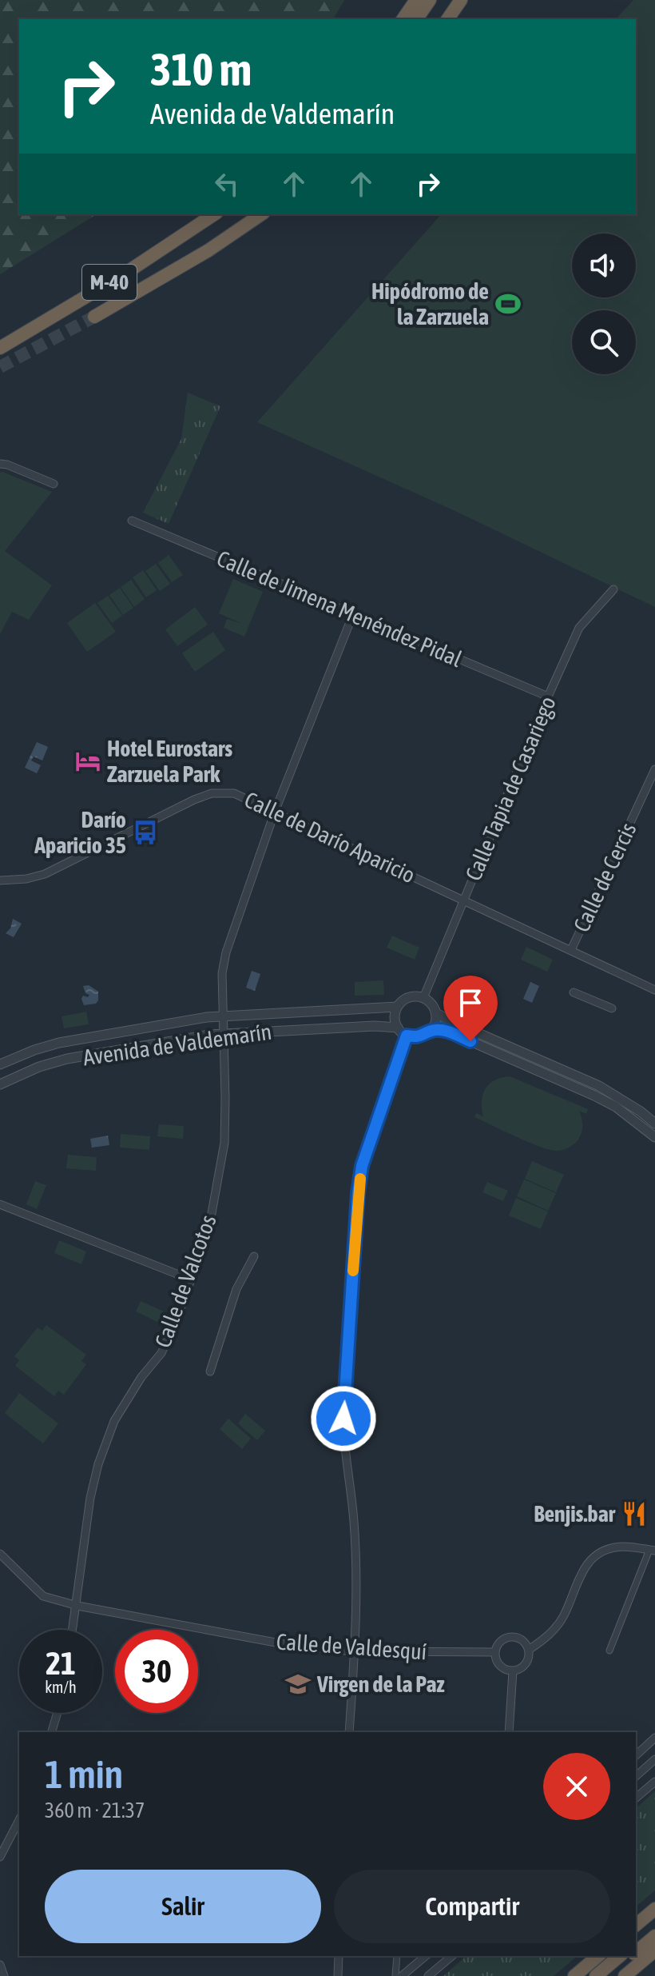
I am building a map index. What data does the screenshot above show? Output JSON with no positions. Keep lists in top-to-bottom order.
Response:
{
  "streets": {
    "highway": ["M-40"],
    "street": [
      "Calle de Jimena Menéndez Pidal",
      "Calle Tapia de Casariego",
      "Calle de Darío Aparicio",
      "Calle de Cercis",
      "Avenida de Valdemarín",
      "Calle de Valcotos",
      "Calle de Valdesquí"
    ]
  },
  "crossings": [
    ["Calle de Jimena Menéndez Pidal", "Calle Tapia de Casariego"],
    ["Calle de Jimena Menéndez Pidal", "Calle de Valcotos"],
    ["Calle Tapia de Casariego", "Calle de Darío Aparicio"],
    ["Calle Tapia de Casariego", "Avenida de Valdemarín"],
    ["Calle de Darío Aparicio", "Calle de Cercis"],
    ["Calle de Darío Aparicio", "Calle de Valcotos"],
    ["Avenida de Valdemarín", "Calle de Valcotos"],
    ["Calle de Valcotos", "Calle de Valdesquí"]
  ],
  "places": {
    "sports": ["Hipódromo de la Zarzuela"],
    "hotel": ["Hotel Eurostars Zarzuela Park"],
    "bus stop": ["Darío Aparicio 35"],
    "restaurant": ["Benjis.bar"],
    "school or university": ["Virgen de la Paz"]
  },
  "page": {
    "turn": ["310 m", "Avenida de Valdemarín"],
    "speed": "21 km/h",
    "limit": "30",
    "heading": ["1 min", "360 m · 21:37"],
    "buttons": ["Salir", "Compartir"]
  }
}
